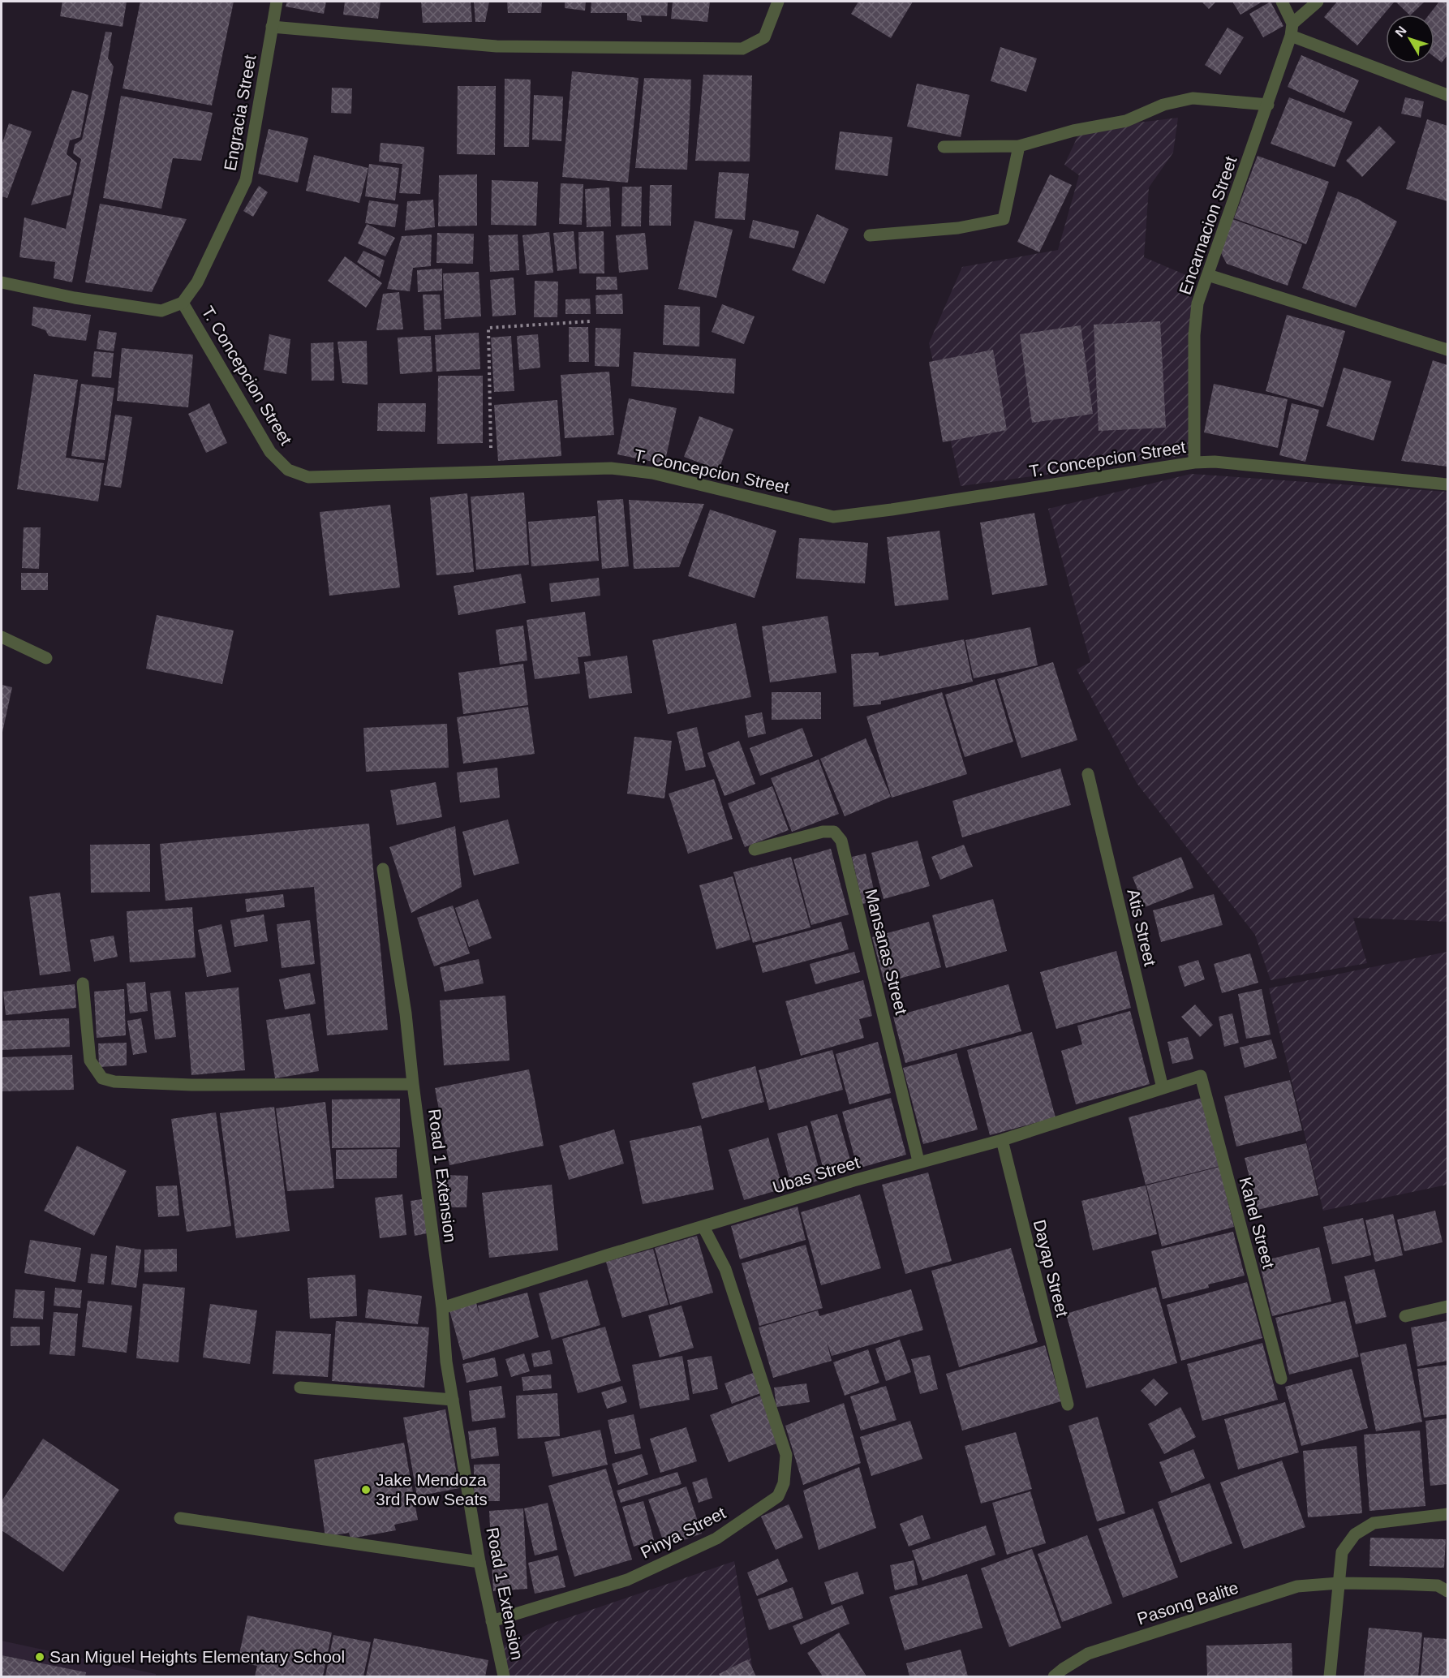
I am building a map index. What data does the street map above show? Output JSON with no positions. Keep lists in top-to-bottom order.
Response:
{
  "streets": {
    "street": [
      "Engracia Street",
      "Encarnacion Street",
      "T. Concepcion Street",
      "Atis Street",
      "Mansanas Street",
      "Ubas Street",
      "Road 1 Extension",
      "Kahel Street",
      "Dayap Street",
      "Pinya Street",
      "Pasong Balite"
    ]
  },
  "crossings": [
    ["Engracia Street", "T. Concepcion Street"],
    ["Encarnacion Street", "T. Concepcion Street"],
    ["Atis Street", "Ubas Street"],
    ["Mansanas Street", "Ubas Street"],
    ["Ubas Street", "Road 1 Extension"],
    ["Ubas Street", "Kahel Street"],
    ["Ubas Street", "Dayap Street"],
    ["Ubas Street", "Pinya Street"],
    ["Road 1 Extension", "Pinya Street"]
  ],
  "places": ["Jake Mendoza 3rd Row Seats", "San Miguel Heights Elementary School"],
  "north": "top left"
}
